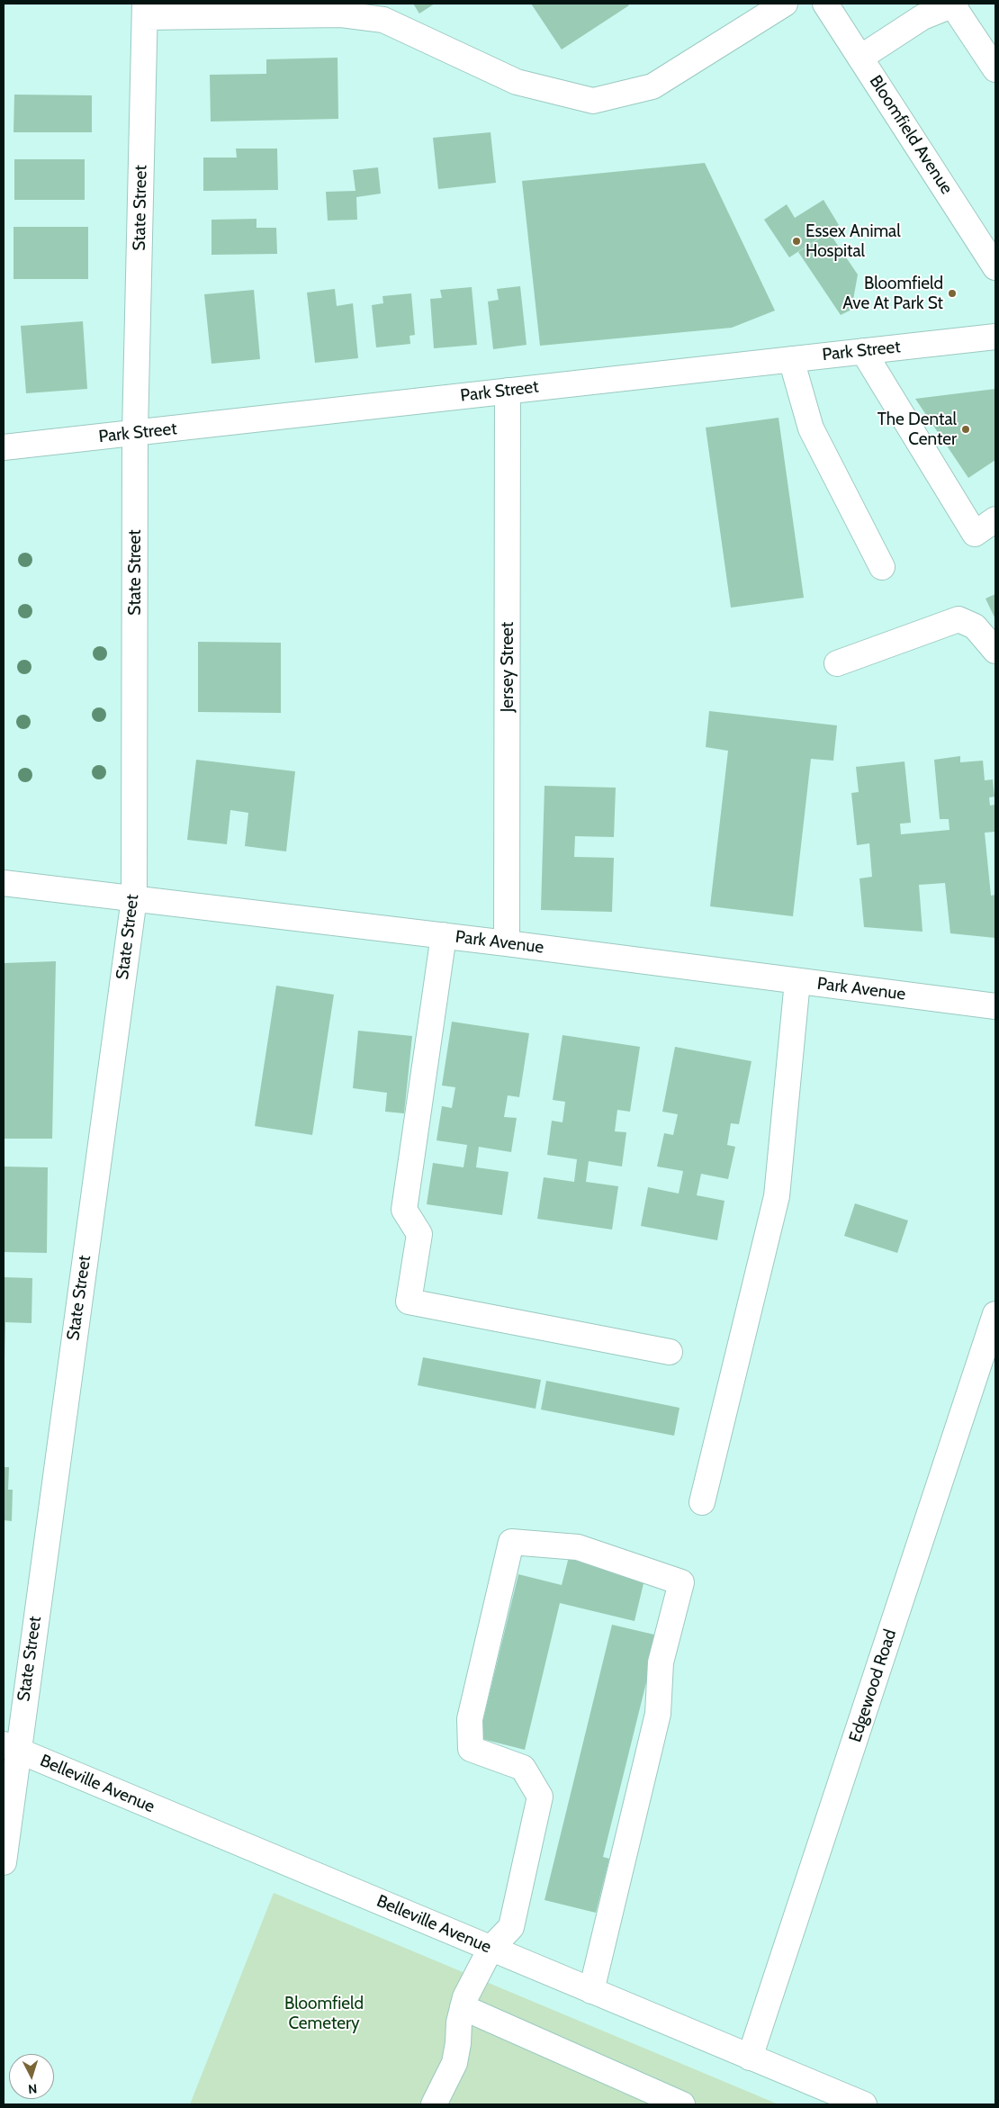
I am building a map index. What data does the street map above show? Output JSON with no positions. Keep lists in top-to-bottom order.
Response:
{
  "streets": {
    "street": [
      "Bloomfield Avenue",
      "State Street",
      "Park Street",
      "Jersey Street",
      "Park Avenue",
      "Edgewood Road",
      "Belleville Avenue"
    ]
  },
  "crossings": [
    ["State Street", "Park Street"],
    ["State Street", "Park Avenue"],
    ["State Street", "Belleville Avenue"],
    ["Park Street", "Jersey Street"],
    ["Jersey Street", "Park Avenue"],
    ["Edgewood Road", "Belleville Avenue"]
  ],
  "parks": ["Bloomfield Cemetery"],
  "places": ["Essex Animal Hospital", "Bloomfield Ave At Park St", "The Dental Center"],
  "north": "bottom"
}
